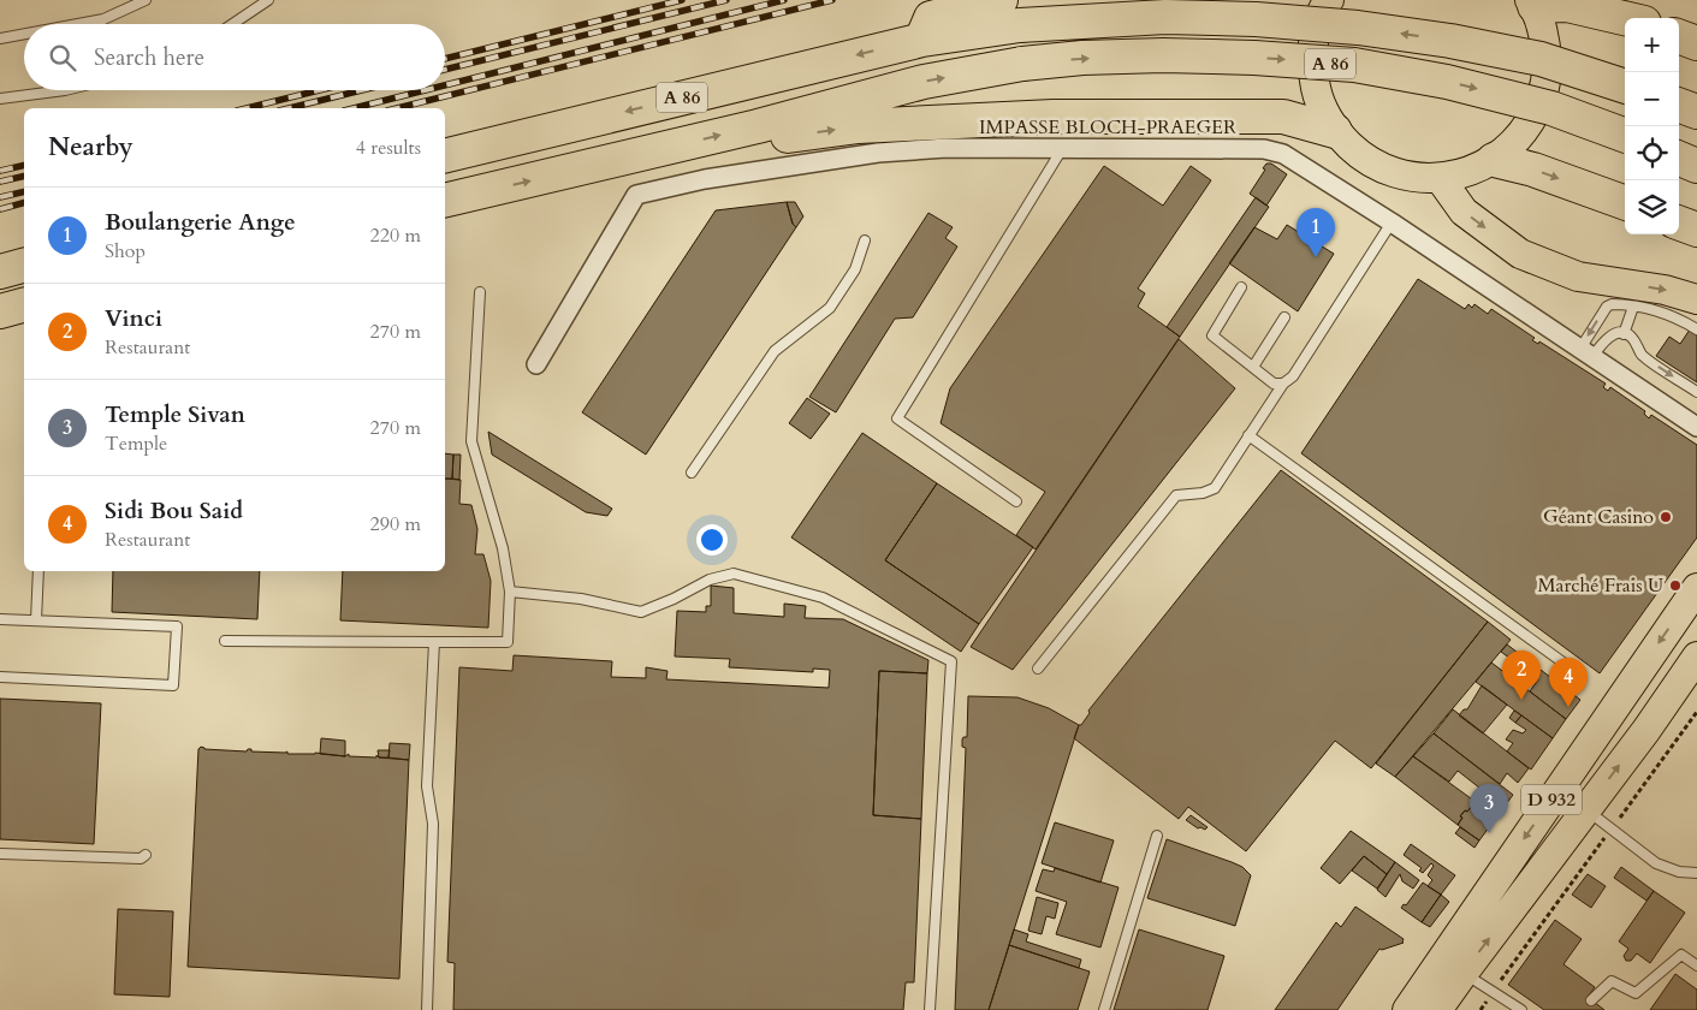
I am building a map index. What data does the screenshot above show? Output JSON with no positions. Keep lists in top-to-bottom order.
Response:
{
  "streets": {
    "highway": ["A 86"],
    "main road": ["D 932"],
    "street": ["IMPASSE BLOCH-PRAEGER"]
  },
  "places": ["Géant Casino", "Marché Frais U"],
  "page": {
    "map_buttons": ["+", "−"],
    "search": "Search here",
    "heading": ["Nearby", "4 results"],
    "list": [
      {
        "mark": "1",
        "name": "Boulangerie Ange",
        "note": "Shop",
        "value": "220 m"
      },
      {
        "mark": "2",
        "name": "Vinci",
        "note": "Restaurant",
        "value": "270 m"
      },
      {
        "mark": "3",
        "name": "Temple Sivan",
        "note": "Temple",
        "value": "270 m"
      },
      {
        "mark": "4",
        "name": "Sidi Bou Said",
        "note": "Restaurant",
        "value": "290 m"
      }
    ],
    "pins": [
      "1",
      "2",
      "4",
      "3"
    ]
  }
}
